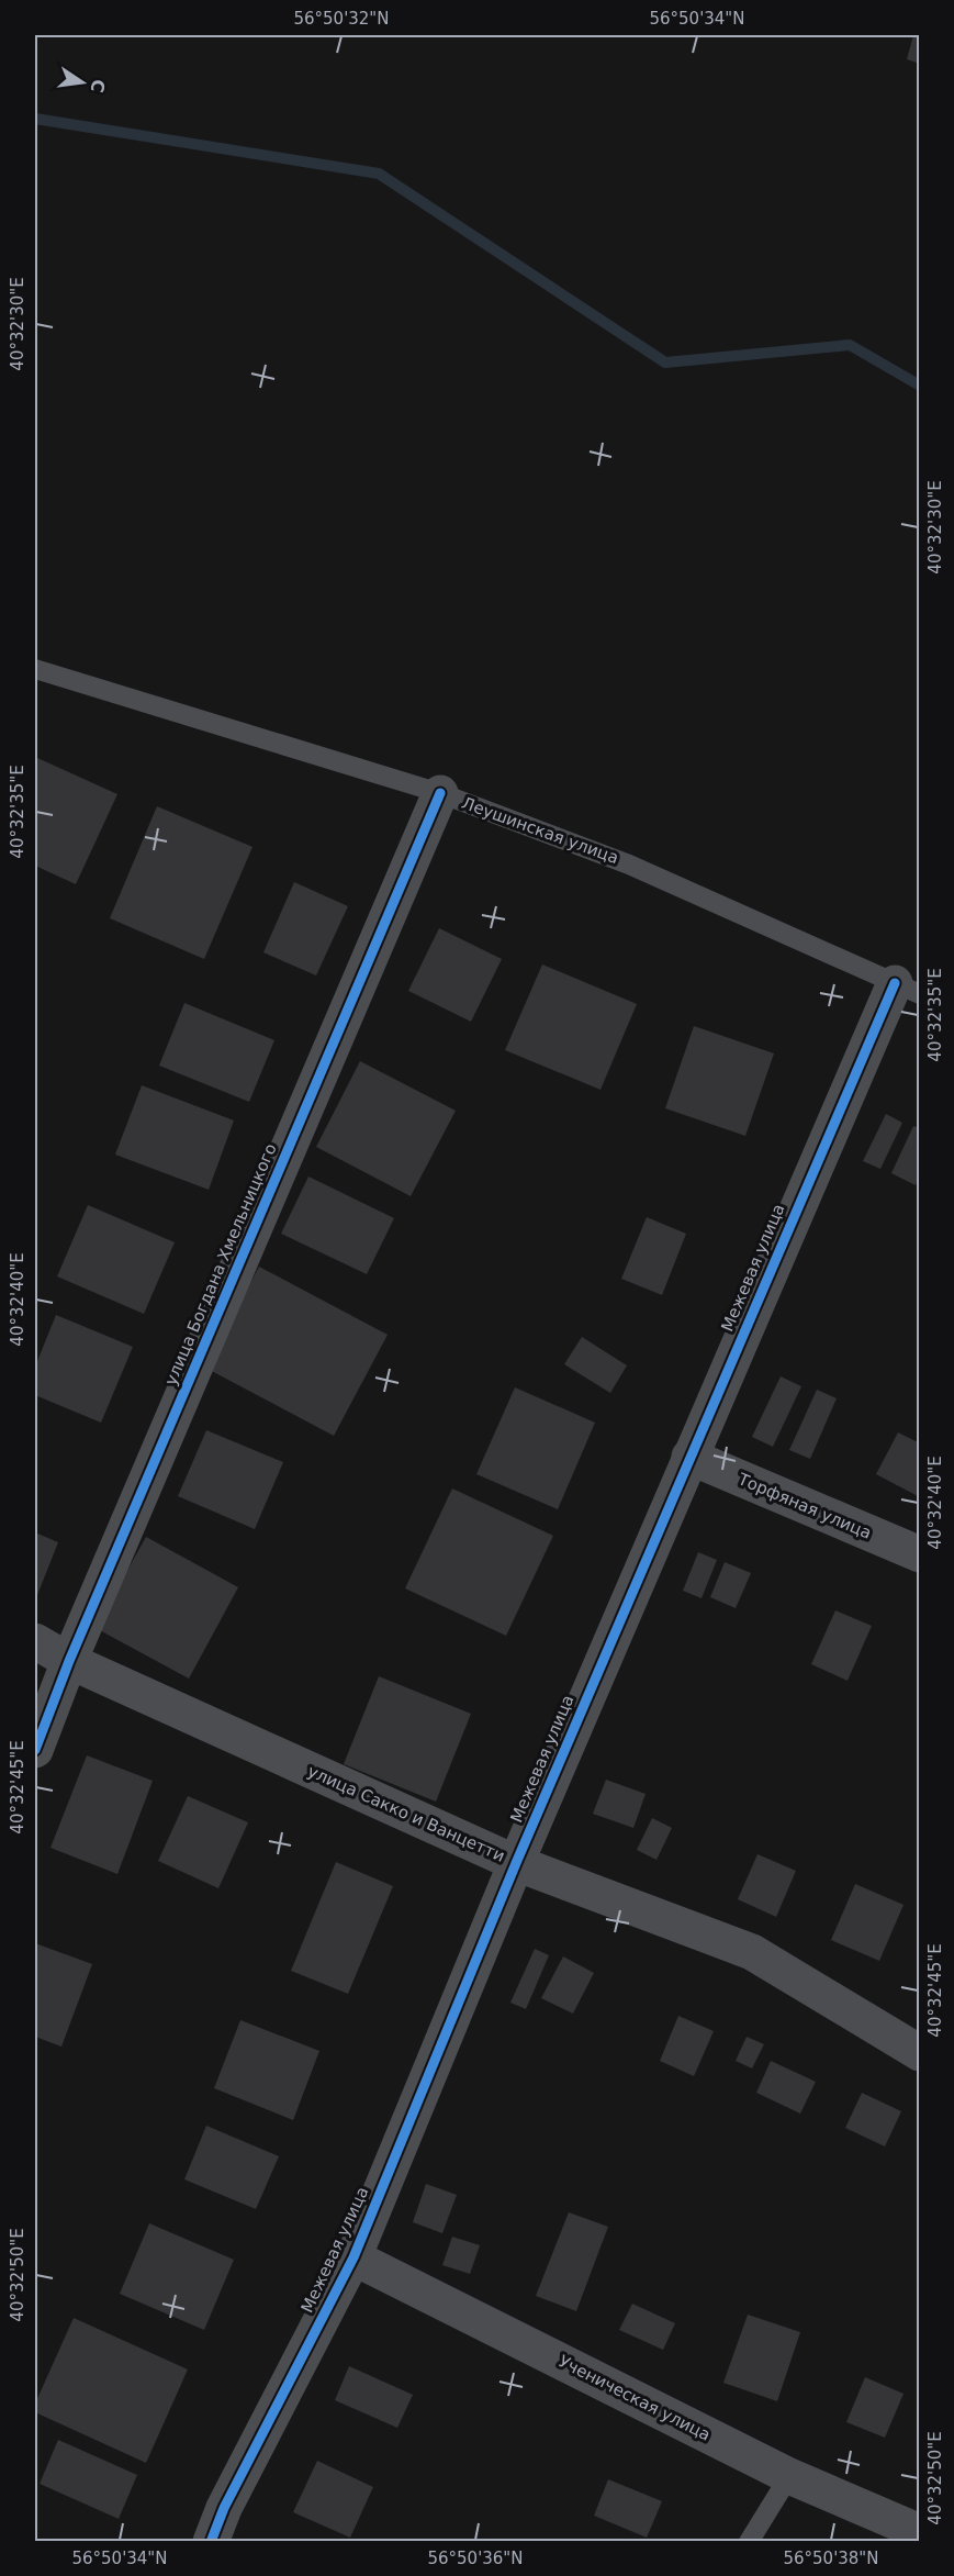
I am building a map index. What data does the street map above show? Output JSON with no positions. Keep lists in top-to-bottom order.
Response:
{
  "streets": {
    "street": [
      "улица Богдана Хмельницкого",
      "Межевая улица",
      "Торфяная улица",
      "улица Сакко и Ванцетти",
      "Ученическая улица"
    ],
    "lane": ["Леушинская улица"]
  },
  "crossings": [
    ["Леушинская улица", "улица Богдана Хмельницкого"],
    ["Леушинская улица", "Межевая улица"],
    ["улица Богдана Хмельницкого", "улица Сакко и Ванцетти"],
    ["Межевая улица", "Торфяная улица"],
    ["Межевая улица", "улица Сакко и Ванцетти"],
    ["Межевая улица", "Ученическая улица"]
  ],
  "north": "right",
  "coordinates": [
    "56°50'32\"N",
    "56°50'34\"N",
    "40°32'30\"E",
    "40°32'35\"E",
    "40°32'40\"E",
    "40°32'45\"E",
    "40°32'50\"E",
    "56°50'36\"N",
    "56°50'38\"N"
  ]
}
